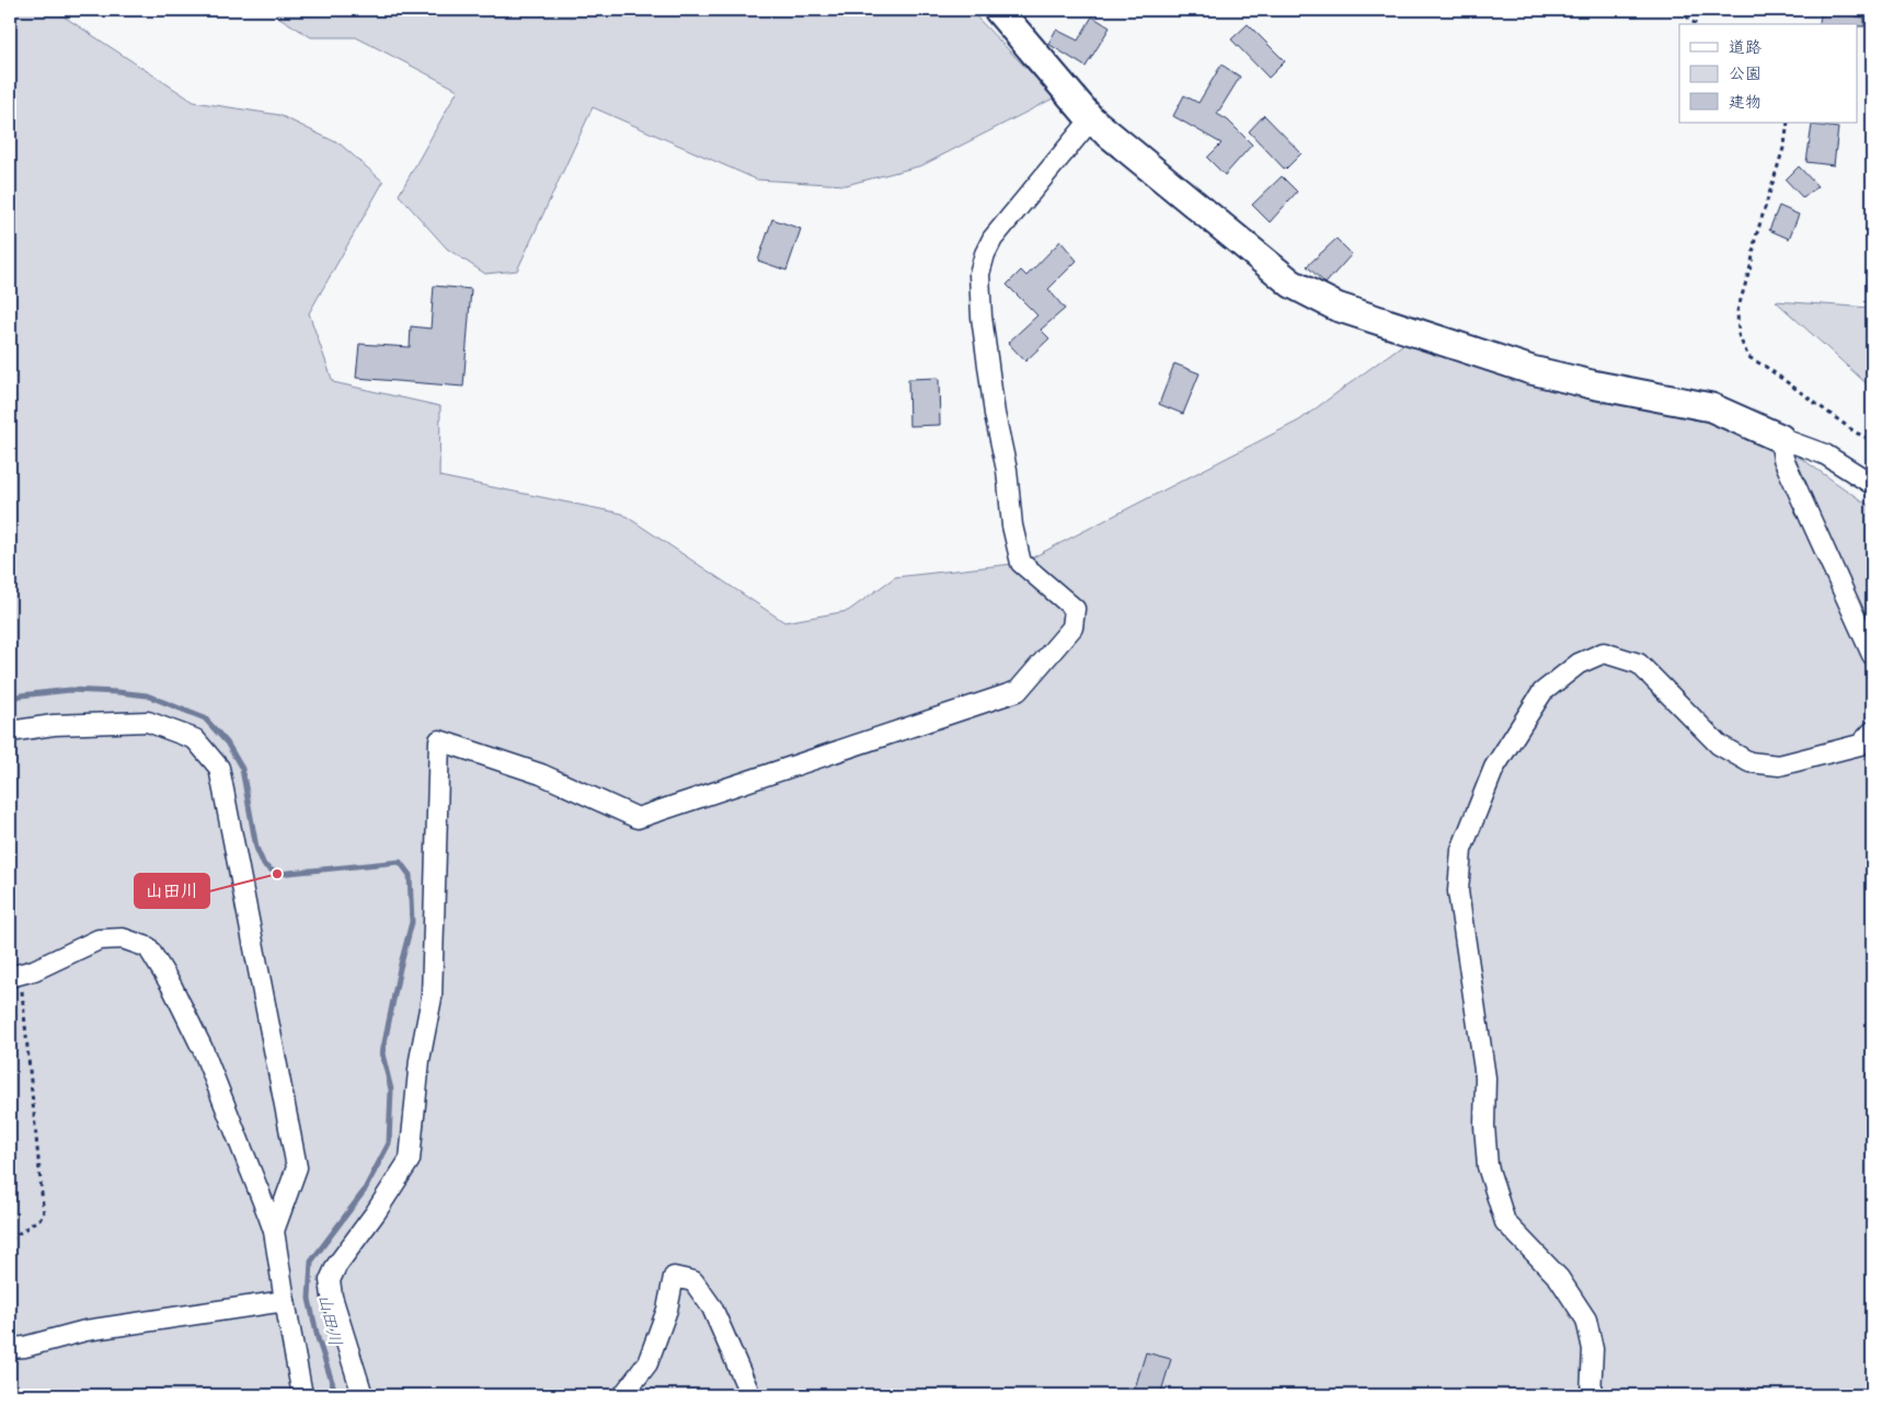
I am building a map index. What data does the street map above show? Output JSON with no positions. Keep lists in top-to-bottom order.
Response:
{
  "water": ["山田川"],
  "places": ["山田川"],
  "legend": ["道路", "公園", "建物"]
}
